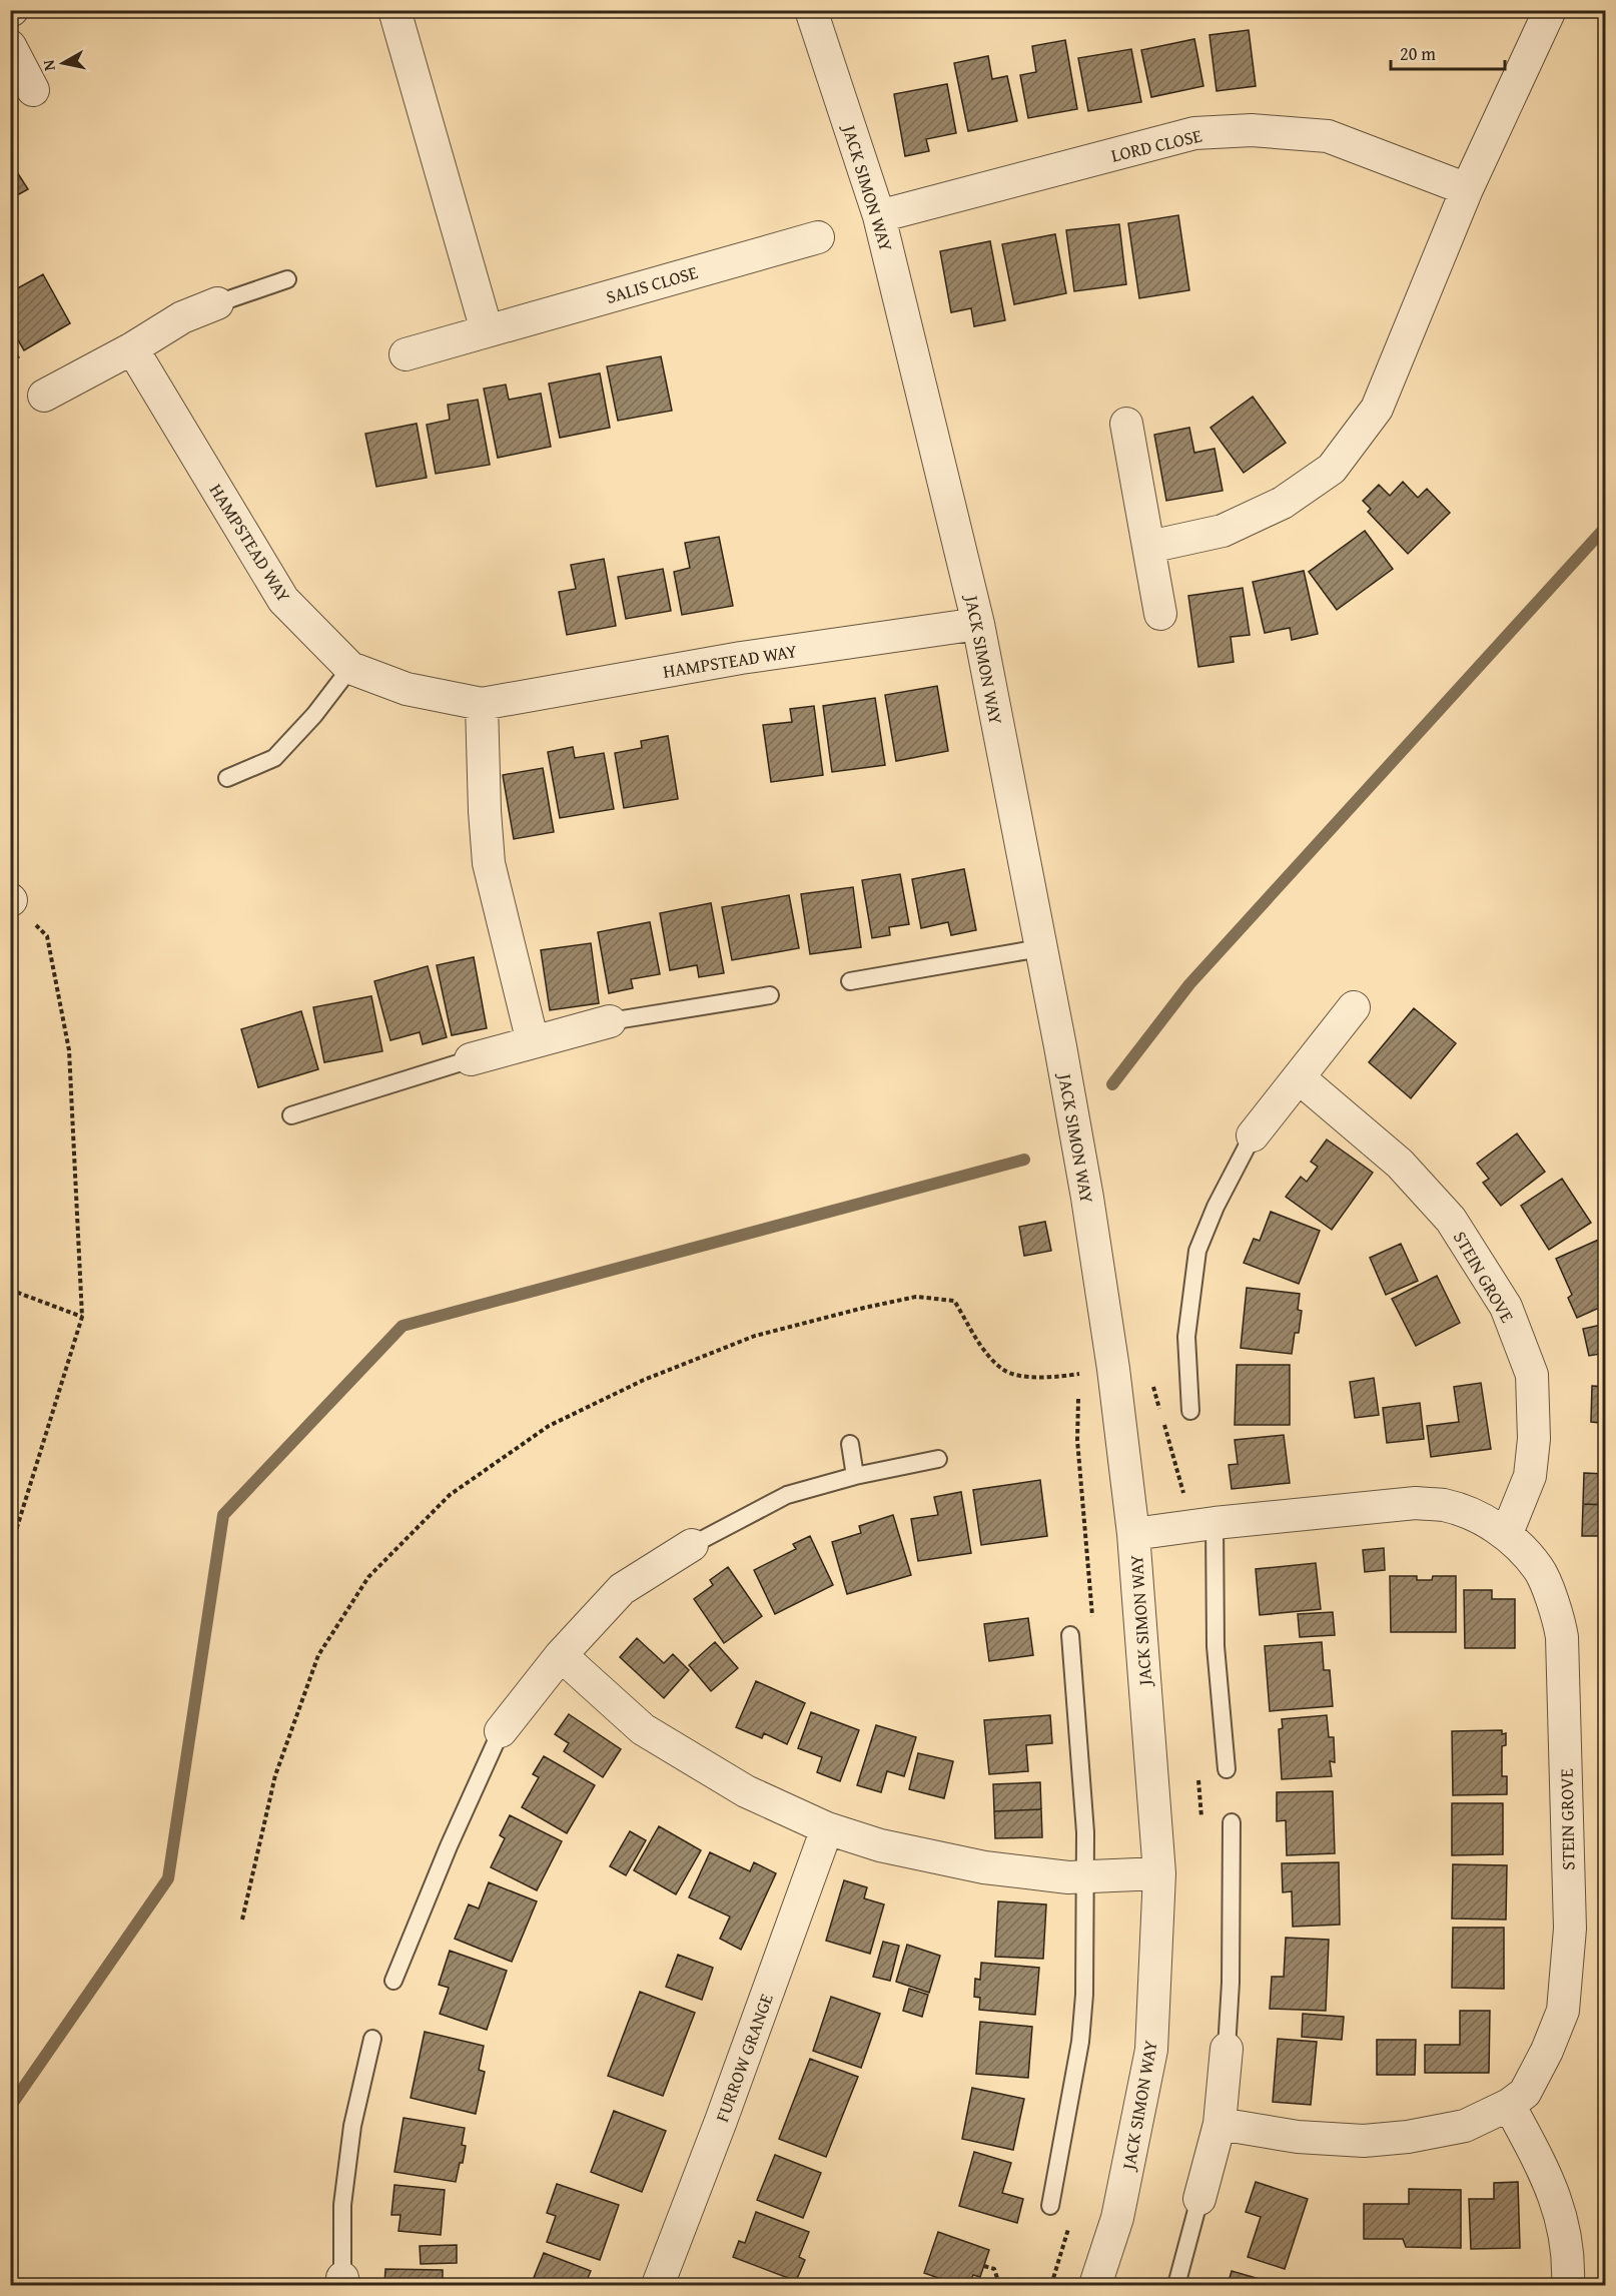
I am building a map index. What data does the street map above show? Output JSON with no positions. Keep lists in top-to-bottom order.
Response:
{
  "streets": {
    "street": [
      "LORD CLOSE",
      "JACK SIMON WAY",
      "SALIS CLOSE",
      "HAMPSTEAD WAY",
      "STEIN GROVE",
      "FURROW GRANGE"
    ]
  },
  "crossings": [
    ["LORD CLOSE", "JACK SIMON WAY"],
    ["JACK SIMON WAY", "HAMPSTEAD WAY"],
    ["JACK SIMON WAY", "STEIN GROVE"]
  ],
  "scale_bar": "20 m",
  "north": "left"
}
